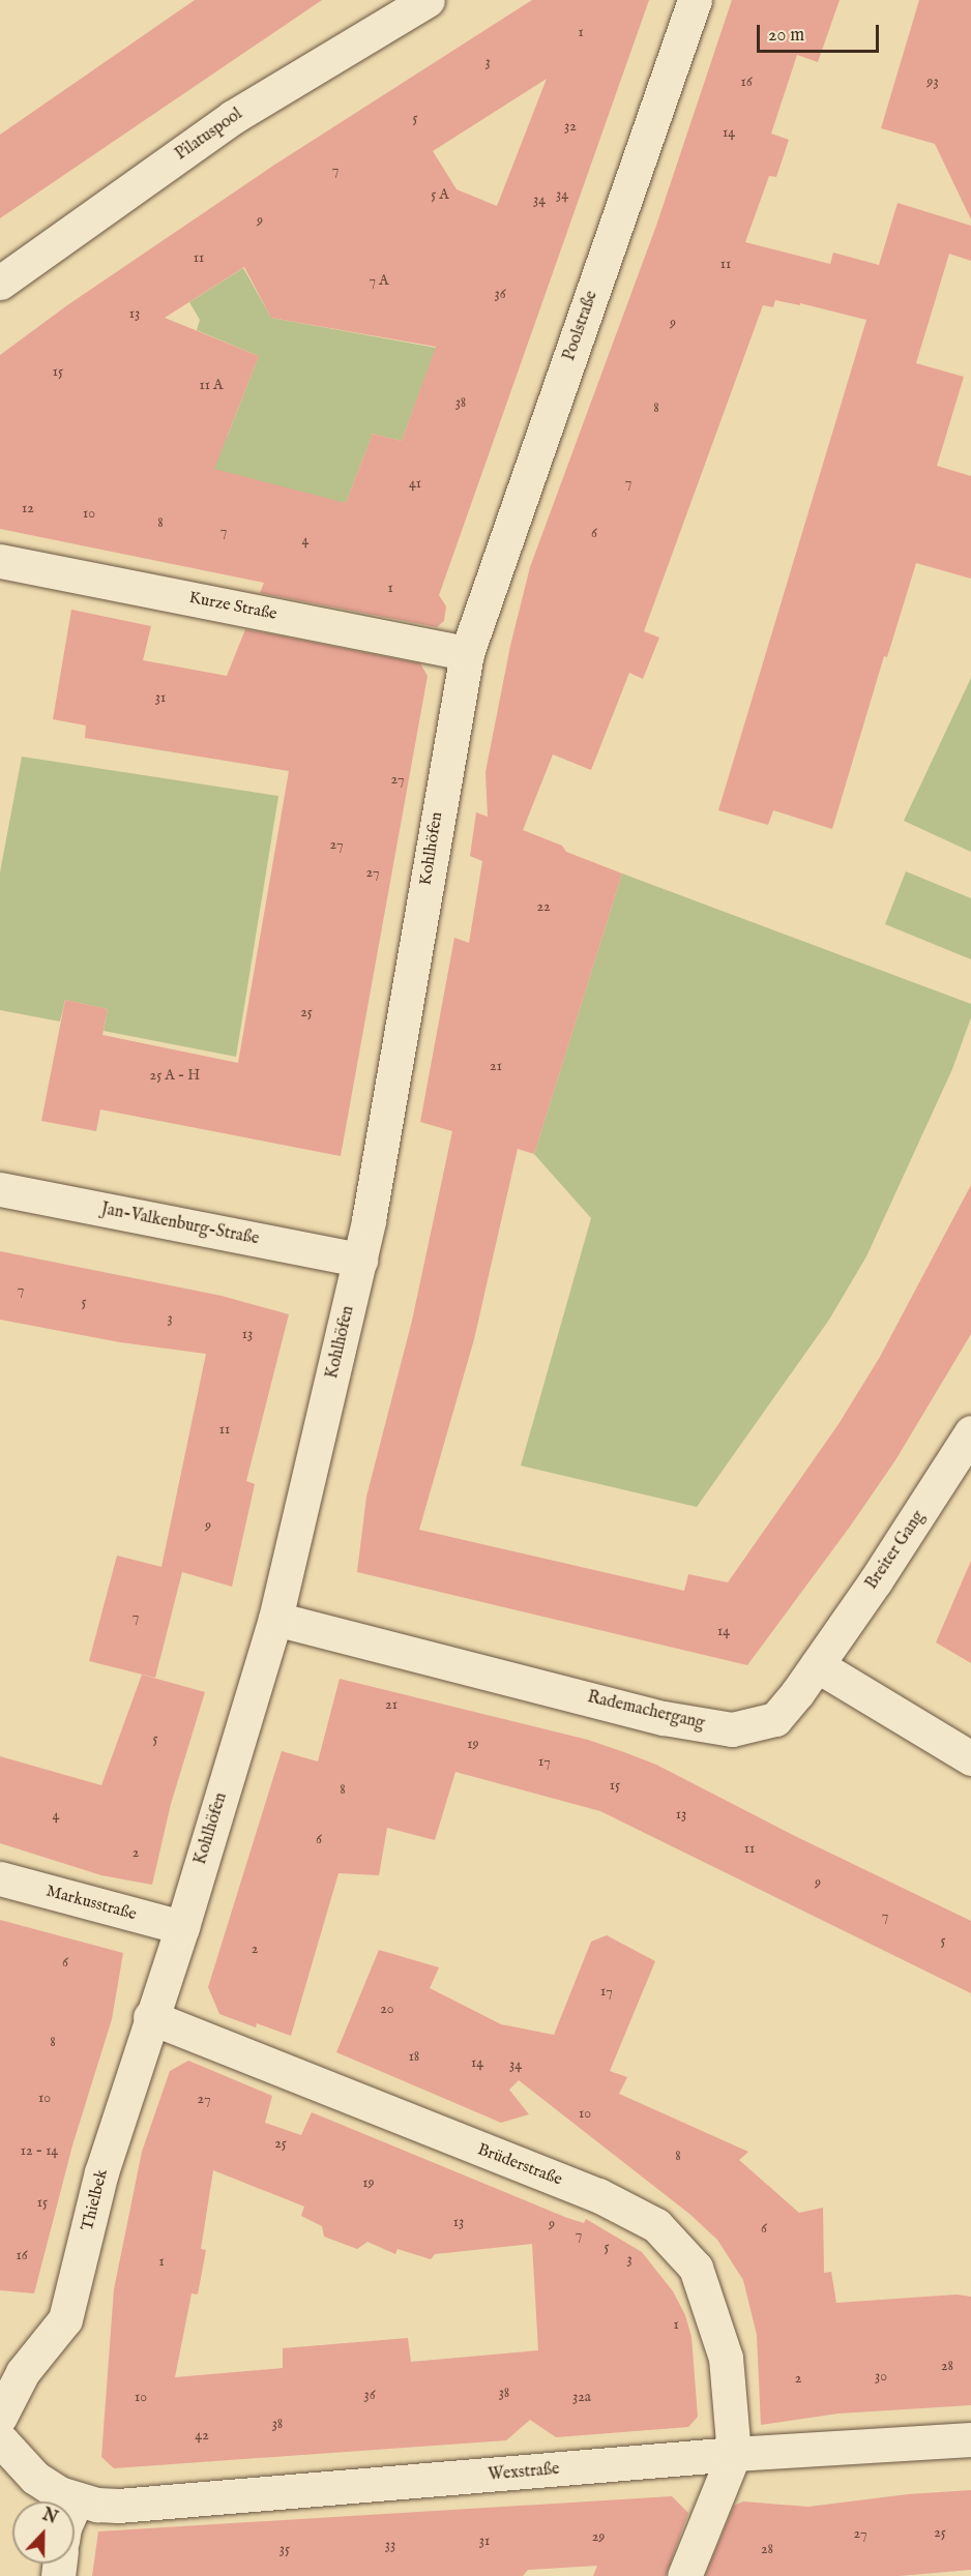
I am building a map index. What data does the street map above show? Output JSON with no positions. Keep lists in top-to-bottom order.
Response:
{
  "streets": {
    "street": [
      "Pilatuspool",
      "Poolstraße",
      "Kurze Straße",
      "Kohlhöfen",
      "Jan-Valkenburg-Straße",
      "Breiter Gang",
      "Rademachergang",
      "Markusstraße",
      "Brüderstraße",
      "Thielbek",
      "Wexstraße"
    ]
  },
  "crossings": [
    ["Poolstraße", "Kurze Straße"],
    ["Poolstraße", "Kohlhöfen"],
    ["Kurze Straße", "Kohlhöfen"],
    ["Kohlhöfen", "Jan-Valkenburg-Straße"],
    ["Kohlhöfen", "Rademachergang"],
    ["Kohlhöfen", "Markusstraße"],
    ["Kohlhöfen", "Brüderstraße"],
    ["Kohlhöfen", "Thielbek"],
    ["Breiter Gang", "Rademachergang"],
    ["Brüderstraße", "Thielbek"],
    ["Brüderstraße", "Wexstraße"]
  ],
  "house_numbers": [
    "1",
    "3",
    "16",
    "93",
    "5",
    "32",
    "14",
    "7",
    "5 A",
    "34",
    "34",
    "9",
    "11",
    "11",
    "7 A",
    "36",
    "13",
    "9",
    "15",
    "11 A",
    "38",
    "8",
    "7",
    "41",
    "12",
    "10",
    "8",
    "7",
    "6",
    "4",
    "1",
    "31",
    "27",
    "27",
    "27",
    "22",
    "25",
    "21",
    "25 A - H",
    "7",
    "5",
    "3",
    "13",
    "11",
    "9",
    "7",
    "14",
    "21",
    "5",
    "19",
    "17",
    "15",
    "8",
    "13",
    "4",
    "6",
    "11",
    "2",
    "9",
    "7",
    "5",
    "2",
    "6",
    "17",
    "20",
    "8",
    "18",
    "14",
    "34",
    "10",
    "27",
    "10",
    "25",
    "12 - 14",
    "8",
    "19",
    "15",
    "13",
    "9",
    "6",
    "7",
    "5",
    "16",
    "3",
    "1",
    "1",
    "28",
    "30",
    "2",
    "38",
    "36",
    "10",
    "32a",
    "38",
    "42",
    "25",
    "27",
    "29",
    "31",
    "33",
    "35",
    "28"
  ],
  "scale_bar": "20 m",
  "north": "top"
}
